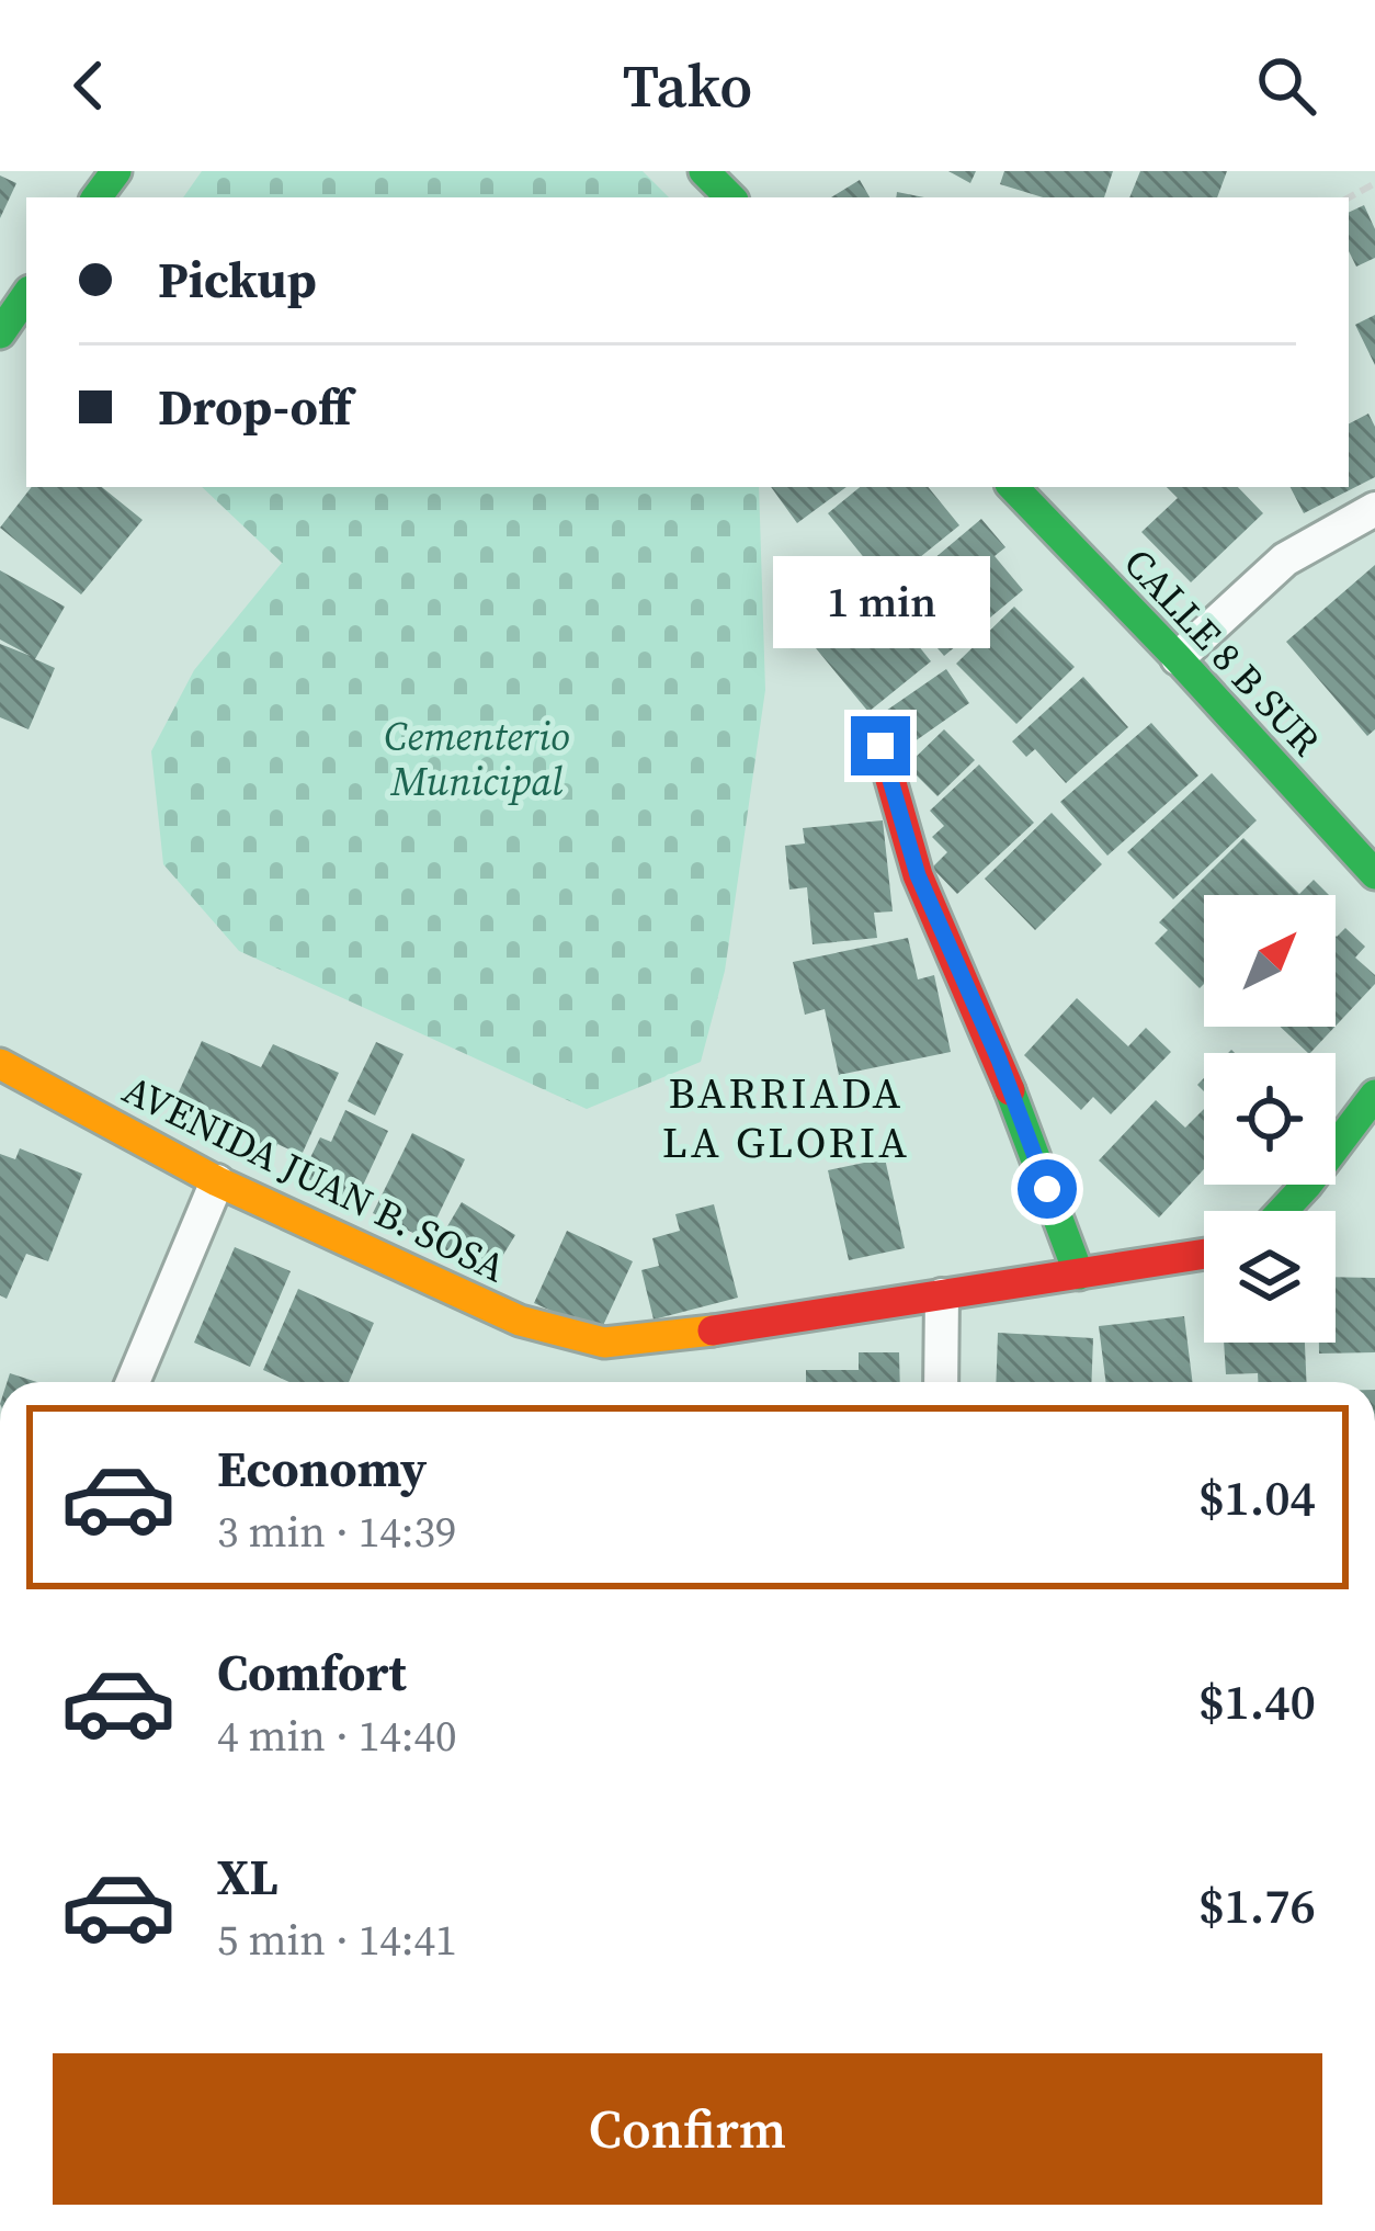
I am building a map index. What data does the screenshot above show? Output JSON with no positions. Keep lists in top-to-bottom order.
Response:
{
  "streets": {
    "street": ["CALLE 8 B SUR", "AVENIDA JUAN B. SOSA"]
  },
  "districts": ["BARRIADA LA GLORIA"],
  "parks": ["Cementerio Municipal"],
  "north": "top right",
  "page": {
    "header": "Tako",
    "banner": ["Pickup", "Drop-off"],
    "bubble": "1 min",
    "list": [
      {
        "name": "Economy",
        "note": "3 min · 14:39",
        "value": "$1.04"
      },
      {
        "name": "Comfort",
        "note": "4 min · 14:40",
        "value": "$1.40"
      },
      {
        "name": "XL",
        "note": "5 min · 14:41",
        "value": "$1.76"
      }
    ],
    "buttons": "Confirm"
  }
}
